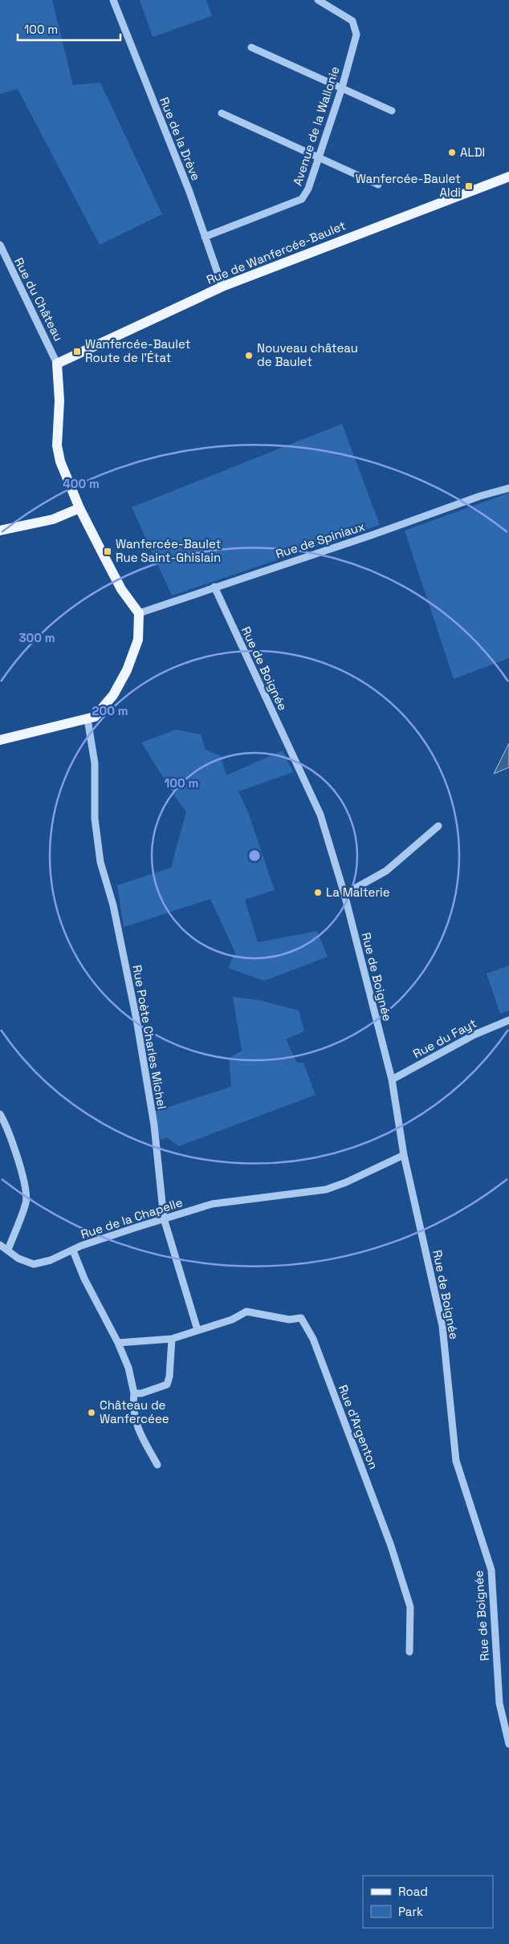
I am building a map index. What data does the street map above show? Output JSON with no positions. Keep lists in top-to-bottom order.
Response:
{
  "streets": {
    "main road": ["Rue de Wanfercée-Baulet"],
    "street": [
      "Avenue de la Wallonie",
      "Rue de la Drève",
      "Rue du Château",
      "Rue de Spiniaux",
      "Rue de Boignée",
      "Rue Poète Charles Michel",
      "Rue du Fayt",
      "Rue de la Chapelle",
      "Rue d'Argenton"
    ]
  },
  "crossings": [
    ["Avenue de la Wallonie", "Rue de la Drève"],
    ["Rue de la Drève", "Rue de Wanfercée-Baulet"],
    ["Rue de Wanfercée-Baulet", "Rue du Château"],
    ["Rue de Spiniaux", "Rue de Boignée"],
    ["Rue de Boignée", "Rue du Fayt"],
    ["Rue de Boignée", "Rue de la Chapelle"],
    ["Rue Poète Charles Michel", "Rue de la Chapelle"],
    ["Rue Poète Charles Michel", "Rue d'Argenton"]
  ],
  "places": {
    "other": [
      "ALDI",
      "Nouveau château de Baulet",
      "La Malterie",
      "Château de Wanfercéee"
    ],
    "transit": ["Wanfercée-Baulet Aldi", "Wanfercée-Baulet Route de l'État", "Wanfercée-Baulet Rue Saint-Ghislain"]
  },
  "legend": ["Road", "Park"],
  "scale_bar": "100 m",
  "rings": [
    "400 m",
    "300 m",
    "200 m",
    "100 m"
  ]
}
